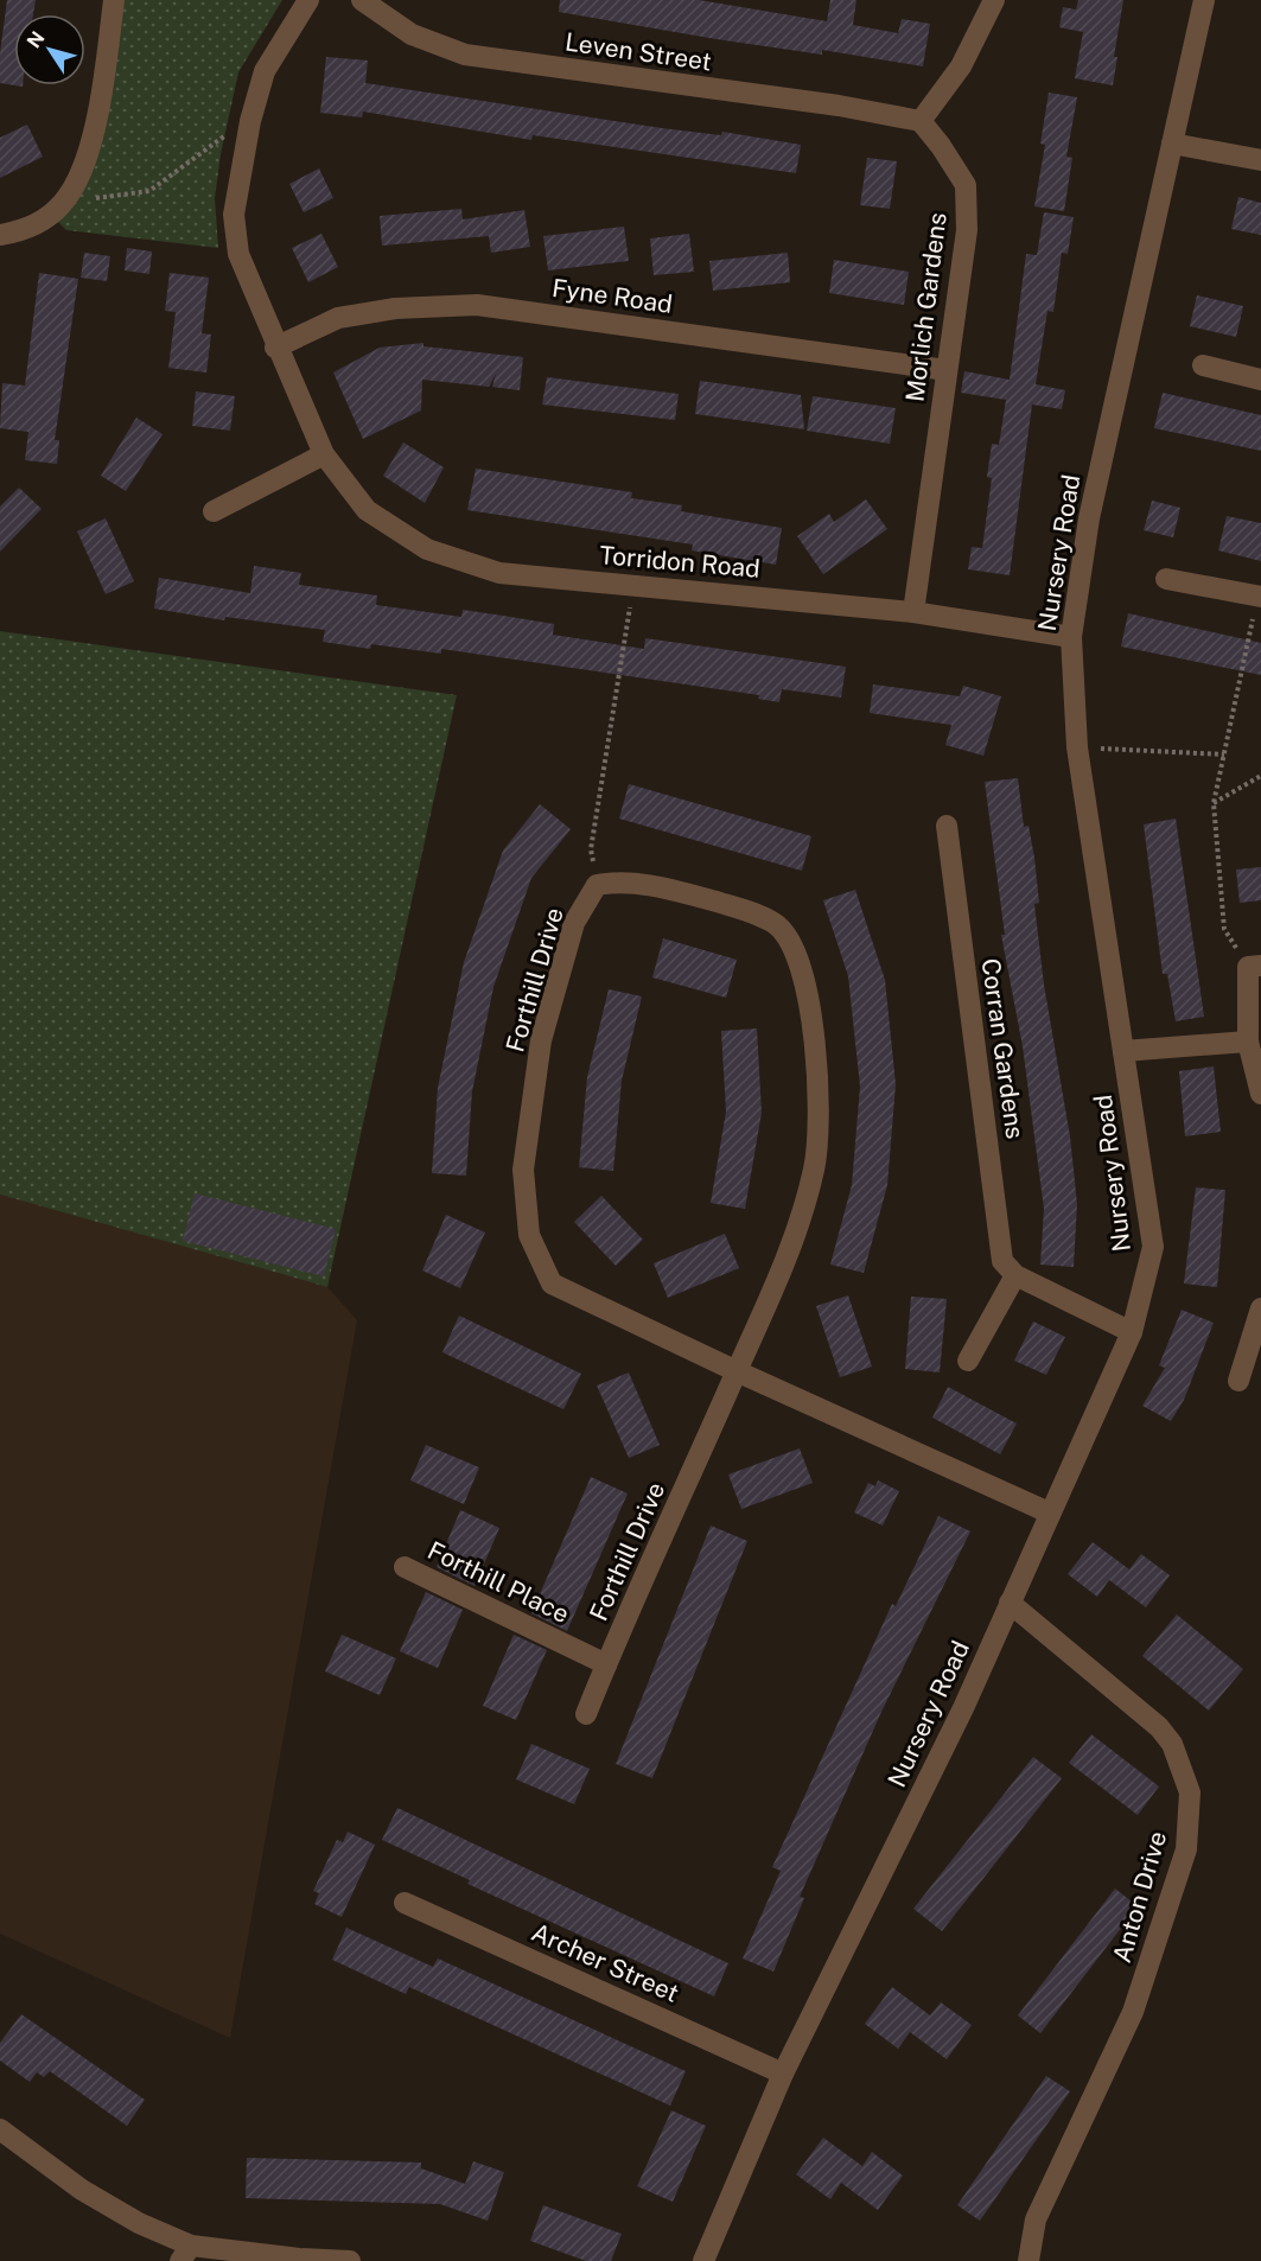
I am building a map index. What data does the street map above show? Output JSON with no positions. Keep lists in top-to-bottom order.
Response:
{
  "streets": {
    "street": [
      "Leven Street",
      "Fyne Road",
      "Morlich Gardens",
      "Nursery Road",
      "Torridon Road",
      "Forthill Drive",
      "Corran Gardens",
      "Forthill Place",
      "Anton Drive",
      "Archer Street"
    ]
  },
  "crossings": [
    ["Leven Street", "Morlich Gardens"],
    ["Fyne Road", "Morlich Gardens"],
    ["Fyne Road", "Torridon Road"],
    ["Morlich Gardens", "Torridon Road"],
    ["Nursery Road", "Torridon Road"],
    ["Nursery Road", "Forthill Drive"],
    ["Nursery Road", "Anton Drive"],
    ["Nursery Road", "Archer Street"],
    ["Forthill Drive", "Forthill Place"]
  ],
  "north": "top left"
}
